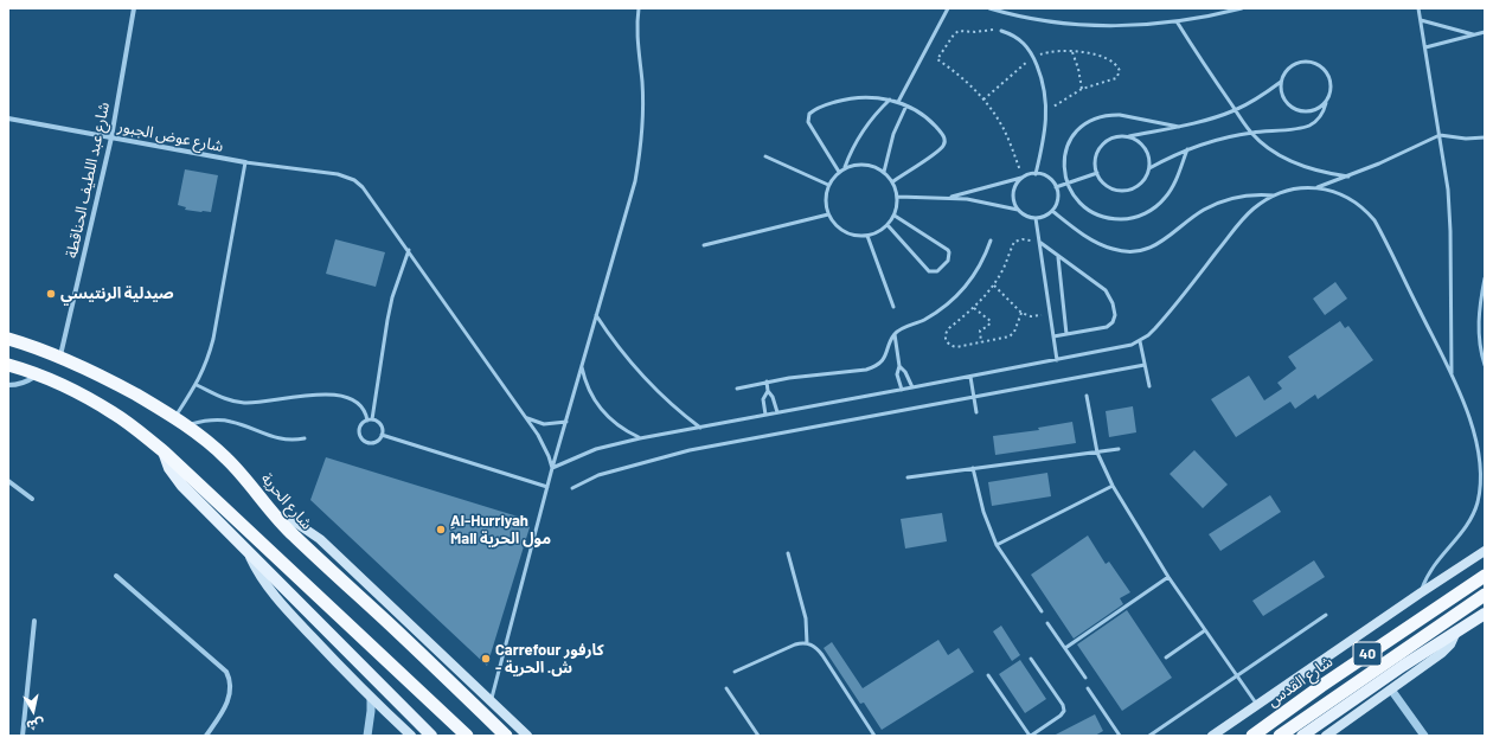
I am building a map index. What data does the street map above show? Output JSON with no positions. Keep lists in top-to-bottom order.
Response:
{
  "streets": {
    "highway": ["شارع الحرية", "40", "شارع القدس"],
    "street": ["شارع عوض الجبور", "شارع عبد اللطيف الحناقطة"]
  },
  "crossings": [
    ["شارع عوض الجبور", "شارع عبد اللطيف الحناقطة"],
    ["شارع عبد اللطيف الحناقطة", "شارع الحرية"]
  ],
  "places": ["صيدلية الرنتيسي", "ِAl-Hurriyah Mall مول الحرية", "Carrefour كارفور - ش. الحرية"],
  "north": "bottom"
}
